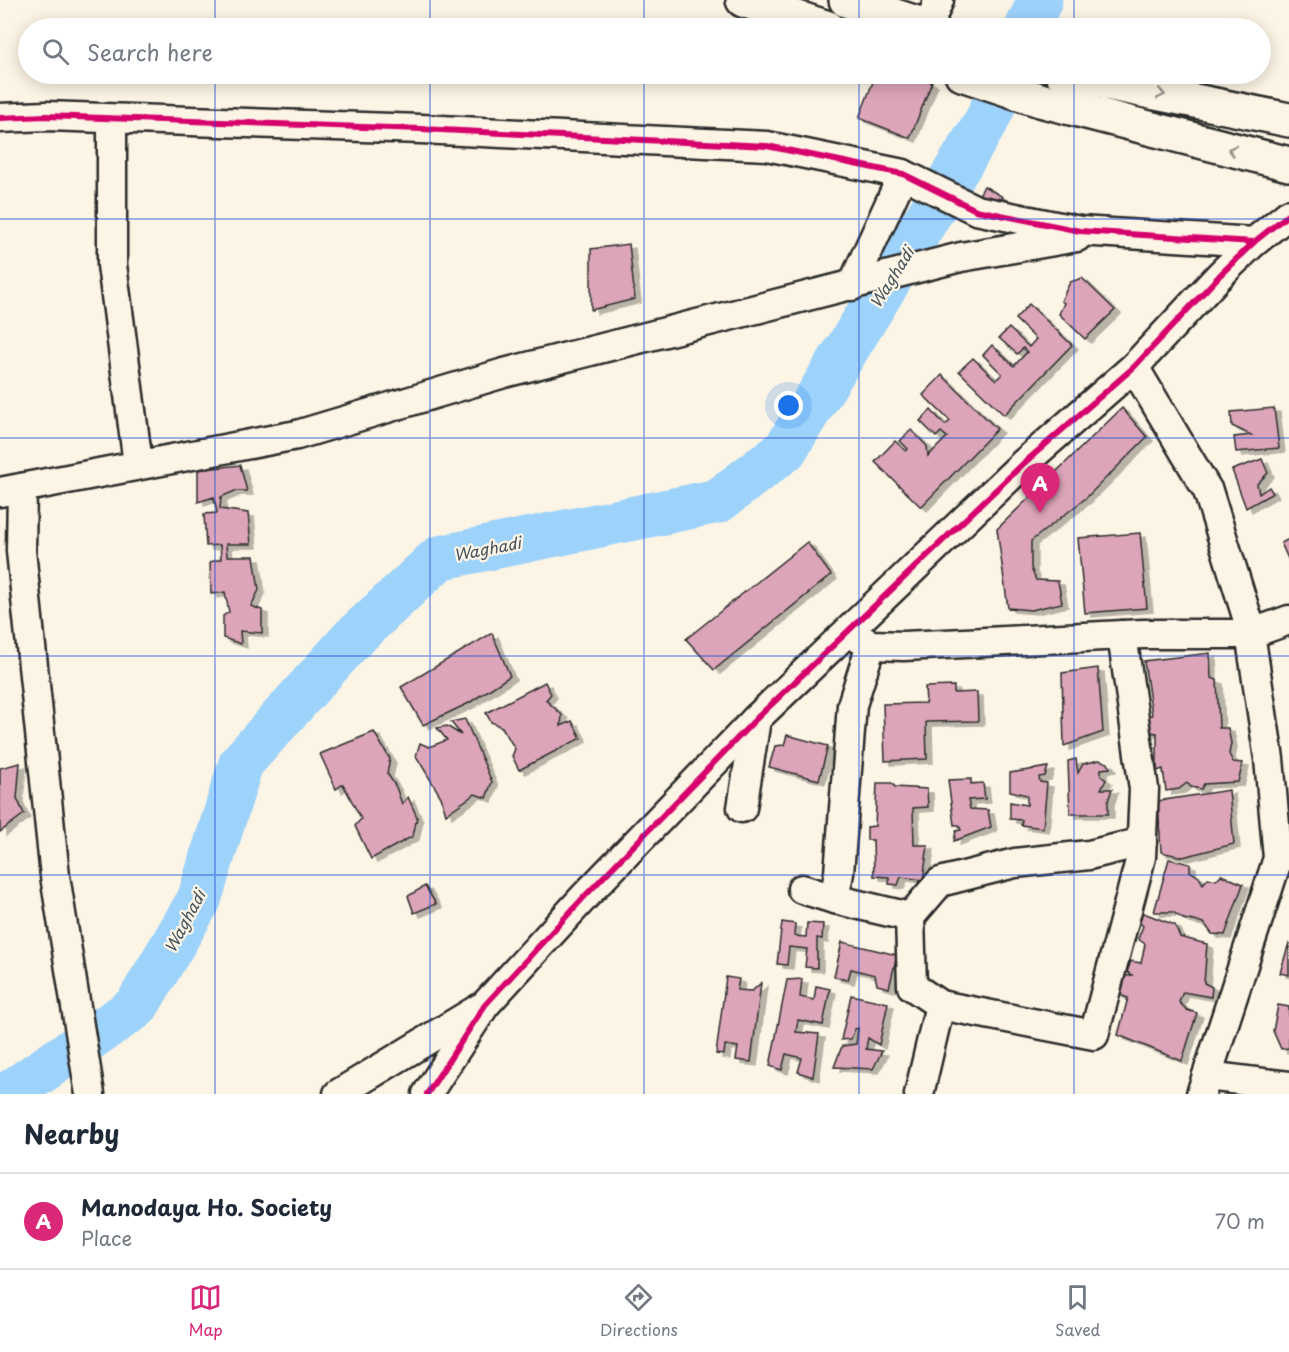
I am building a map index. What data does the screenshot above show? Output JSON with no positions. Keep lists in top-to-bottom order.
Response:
{
  "water": ["Waghadi"],
  "page": {
    "search": "Search here",
    "pins": "A",
    "heading": "Nearby",
    "list": [
      {
        "mark": "A",
        "name": "Manodaya Ho. Society",
        "note": "Place",
        "value": "70 m"
      }
    ],
    "nav": ["Map", "Directions", "Saved"]
  }
}
